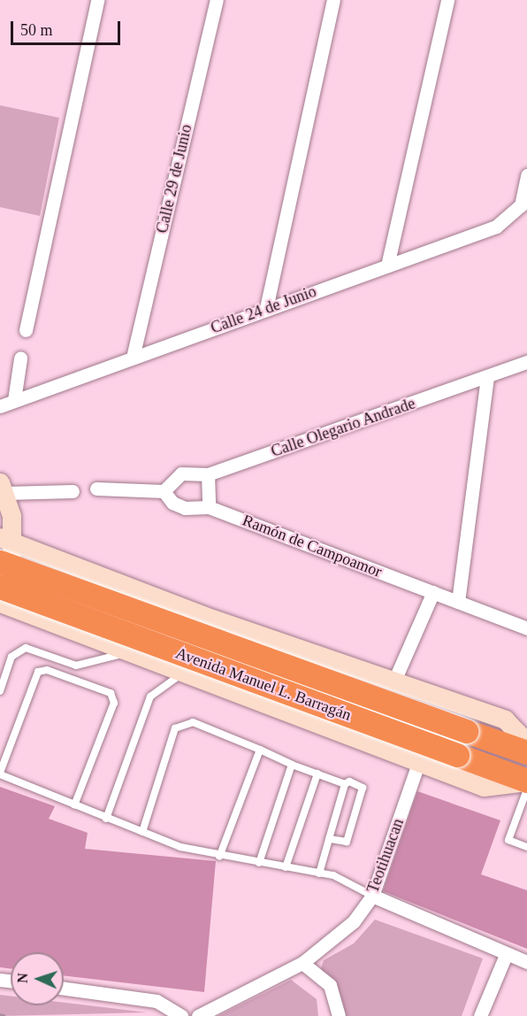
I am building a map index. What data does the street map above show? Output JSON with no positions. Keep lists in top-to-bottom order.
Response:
{
  "streets": {
    "highway": ["Avenida Manuel L. Barragán"],
    "street": [
      "Calle 29 de Junio",
      "Calle 24 de Junio",
      "Calle Olegario Andrade",
      "Ramón de Campoamor",
      "Teotihuacan"
    ]
  },
  "crossings": [
    ["Calle 29 de Junio", "Calle 24 de Junio"],
    ["Calle Olegario Andrade", "Ramón de Campoamor"]
  ],
  "scale_bar": "50 m",
  "north": "left"
}
